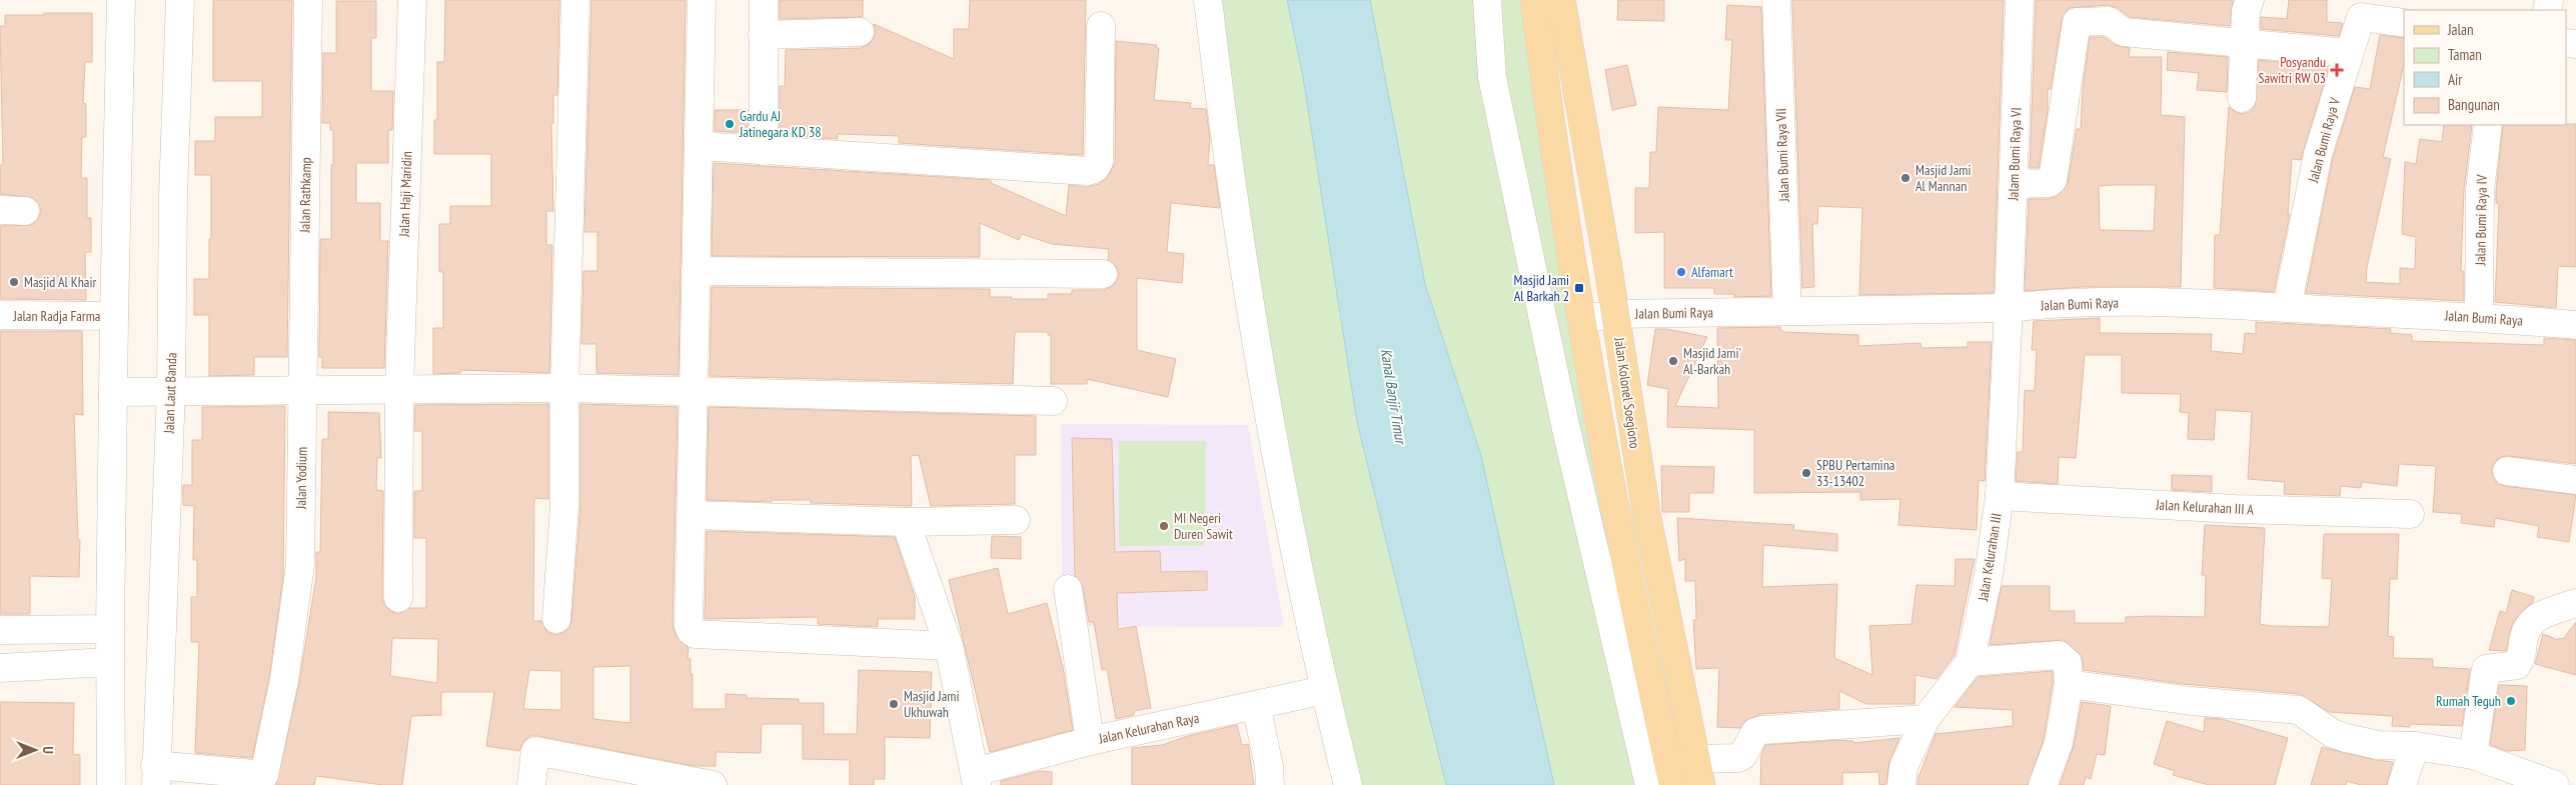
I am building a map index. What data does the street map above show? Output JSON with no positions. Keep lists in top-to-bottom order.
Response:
{
  "streets": {
    "main road": ["Jalan Kolonel Soegiono"],
    "street": [
      "Jalan Bumi Raya V",
      "Jalam Bumi Raya VI",
      "Jalan Bumi Raya VII",
      "Jalan Haji Maridin",
      "Jalan Rathkamp",
      "Jalan Bumi Raya IV",
      "Jalan Bumi Raya",
      "Jalan Radja Farma",
      "Jalan Laut Banda",
      "Jalan Yodium",
      "Jalan Kelurahan III A",
      "Jalan Kelurahan III",
      "Jalan Kelurahan Raya"
    ]
  },
  "crossings": [
    ["Jalan Bumi Raya V", "Jalan Bumi Raya"],
    ["Jalam Bumi Raya VI", "Jalan Bumi Raya"],
    ["Jalam Bumi Raya VI", "Jalan Kelurahan III"],
    ["Jalan Bumi Raya VII", "Jalan Bumi Raya"],
    ["Jalan Rathkamp", "Jalan Yodium"],
    ["Jalan Bumi Raya IV", "Jalan Bumi Raya"],
    ["Jalan Bumi Raya", "Jalan Kolonel Soegiono"],
    ["Jalan Bumi Raya", "Jalan Kelurahan III"],
    ["Jalan Laut Banda", "Jalan Yodium"],
    ["Jalan Kelurahan III A", "Jalan Kelurahan III"]
  ],
  "water": ["Kanal Banjir Timur"],
  "places": {
    "health": ["Posyandu Sawitri RW 03"],
    "other": [
      "Gardu AJ Jatinegara KD 38",
      "Masjid Jami Al Mannan",
      "Alfamart",
      "Masjid Al Khair",
      "Masjid Jami' Al-Barkah",
      "SPBU Pertamina 33-13402",
      "MI Negeri Duren Sawit",
      "Rumah Teguh",
      "Masjid Jami Ukhuwah"
    ],
    "transit": ["Masjid Jami Al Barkah 2"]
  },
  "legend": [
    "Jalan",
    "Taman",
    "Air",
    "Bangunan"
  ],
  "north": "right"
}
